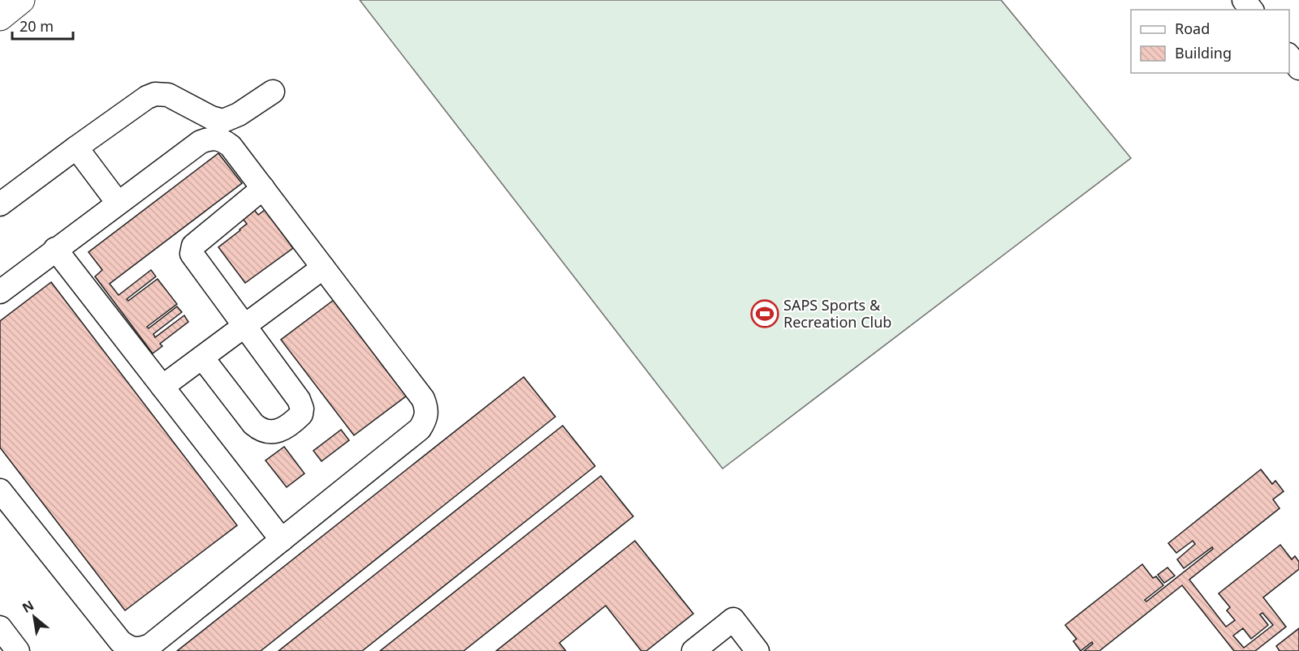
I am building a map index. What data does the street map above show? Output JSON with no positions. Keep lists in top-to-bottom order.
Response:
{
  "places": {
    "sports": ["SAPS Sports & Recreation Club"]
  },
  "legend": ["Road", "Building"],
  "scale_bar": "20 m",
  "north": "top left"
}
